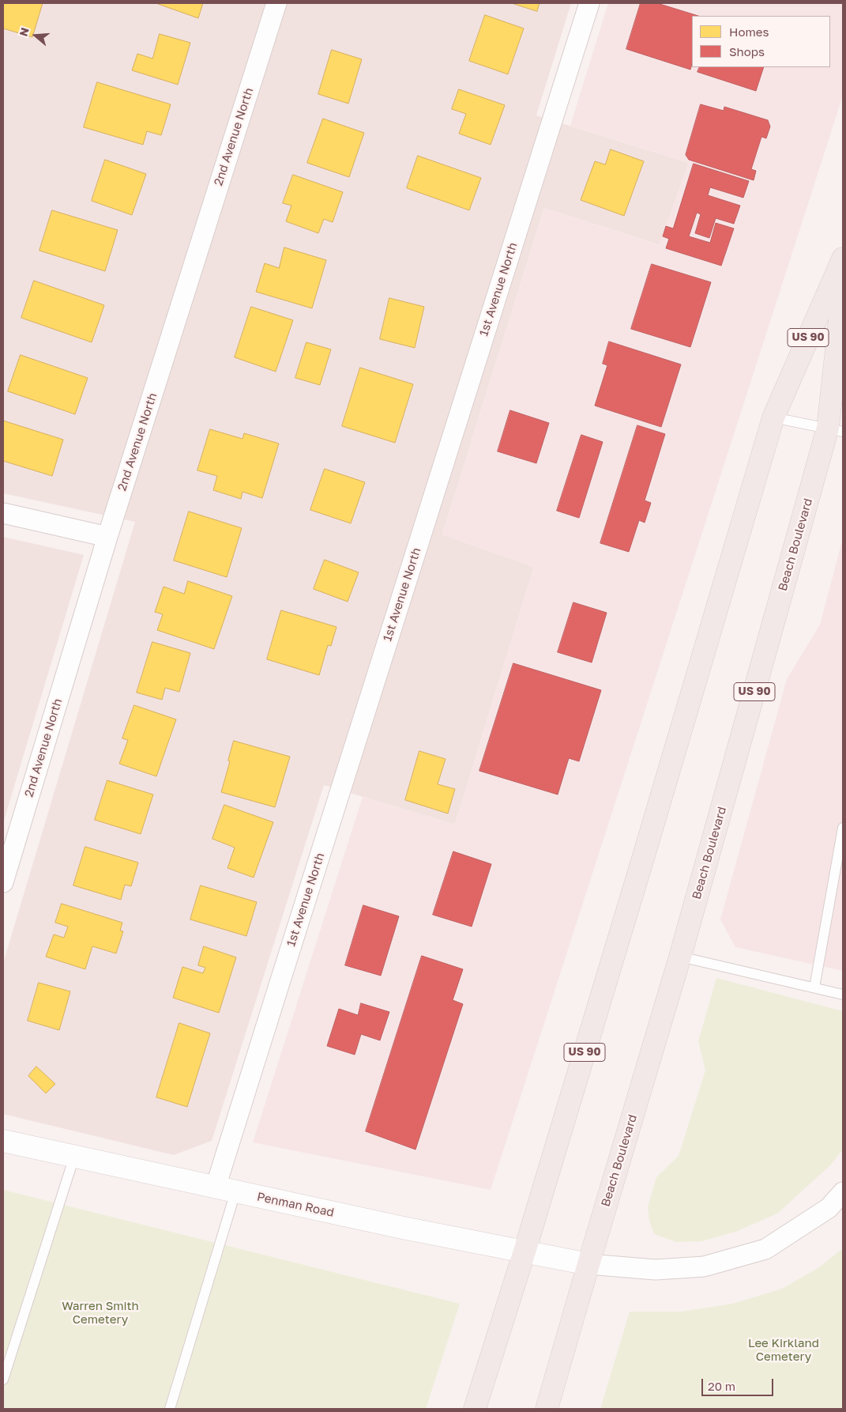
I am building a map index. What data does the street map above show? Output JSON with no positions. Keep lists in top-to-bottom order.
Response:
{
  "streets": {
    "highway": ["US 90", "Beach Boulevard"],
    "street": ["2nd Avenue North", "1st Avenue North", "Penman Road"]
  },
  "crossings": [
    ["1st Avenue North", "Penman Road"],
    ["US 90", "Penman Road"],
    ["Beach Boulevard", "Penman Road"]
  ],
  "parks": ["Warren Smith Cemetery", "Lee Kirkland Cemetery"],
  "legend": ["Homes", "Shops"],
  "scale_bar": "20 m",
  "north": "left"
}
